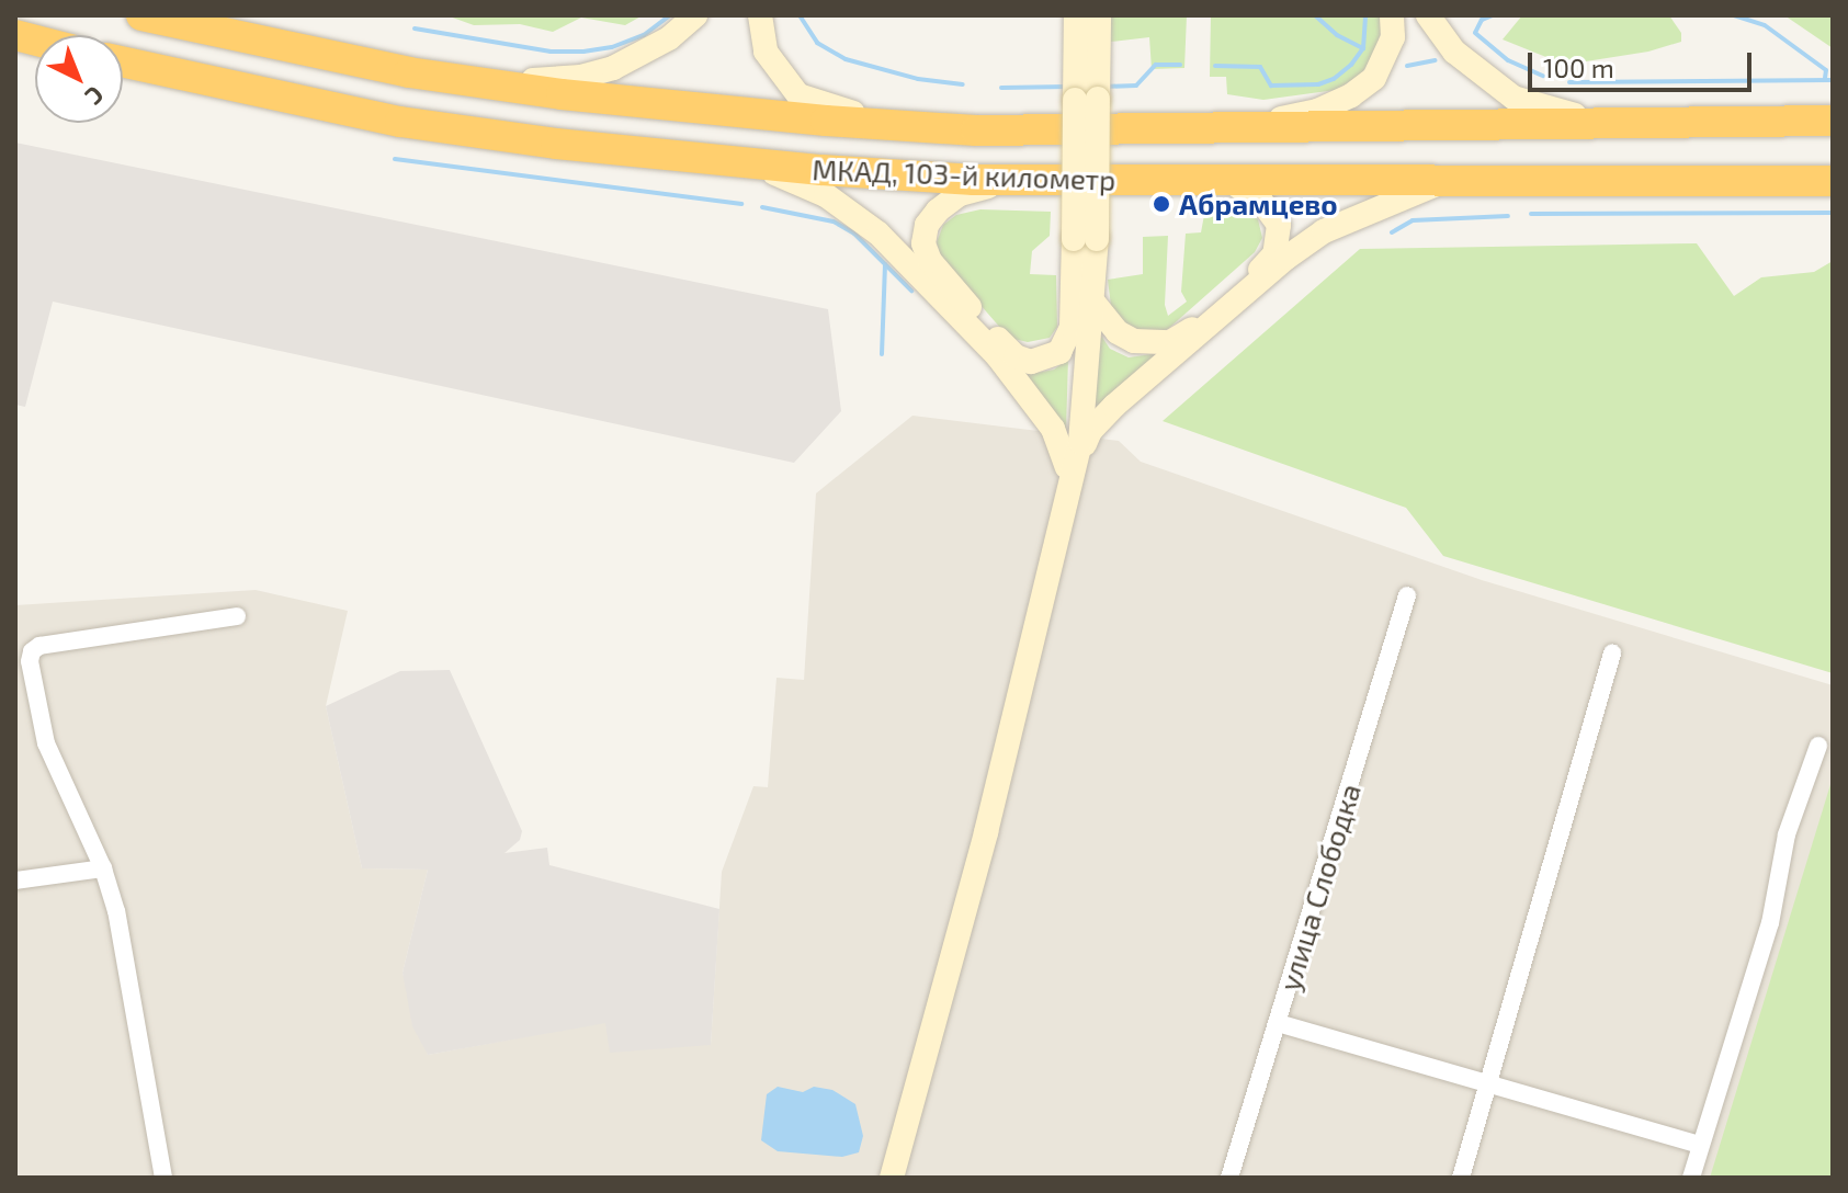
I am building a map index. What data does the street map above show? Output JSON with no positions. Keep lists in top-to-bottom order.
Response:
{
  "streets": {
    "highway": ["МКАД, 103-й километр"],
    "street": ["улица Слободка"]
  },
  "places": ["Абрамцево"],
  "scale_bar": "100 m",
  "north": "bottom right"
}
